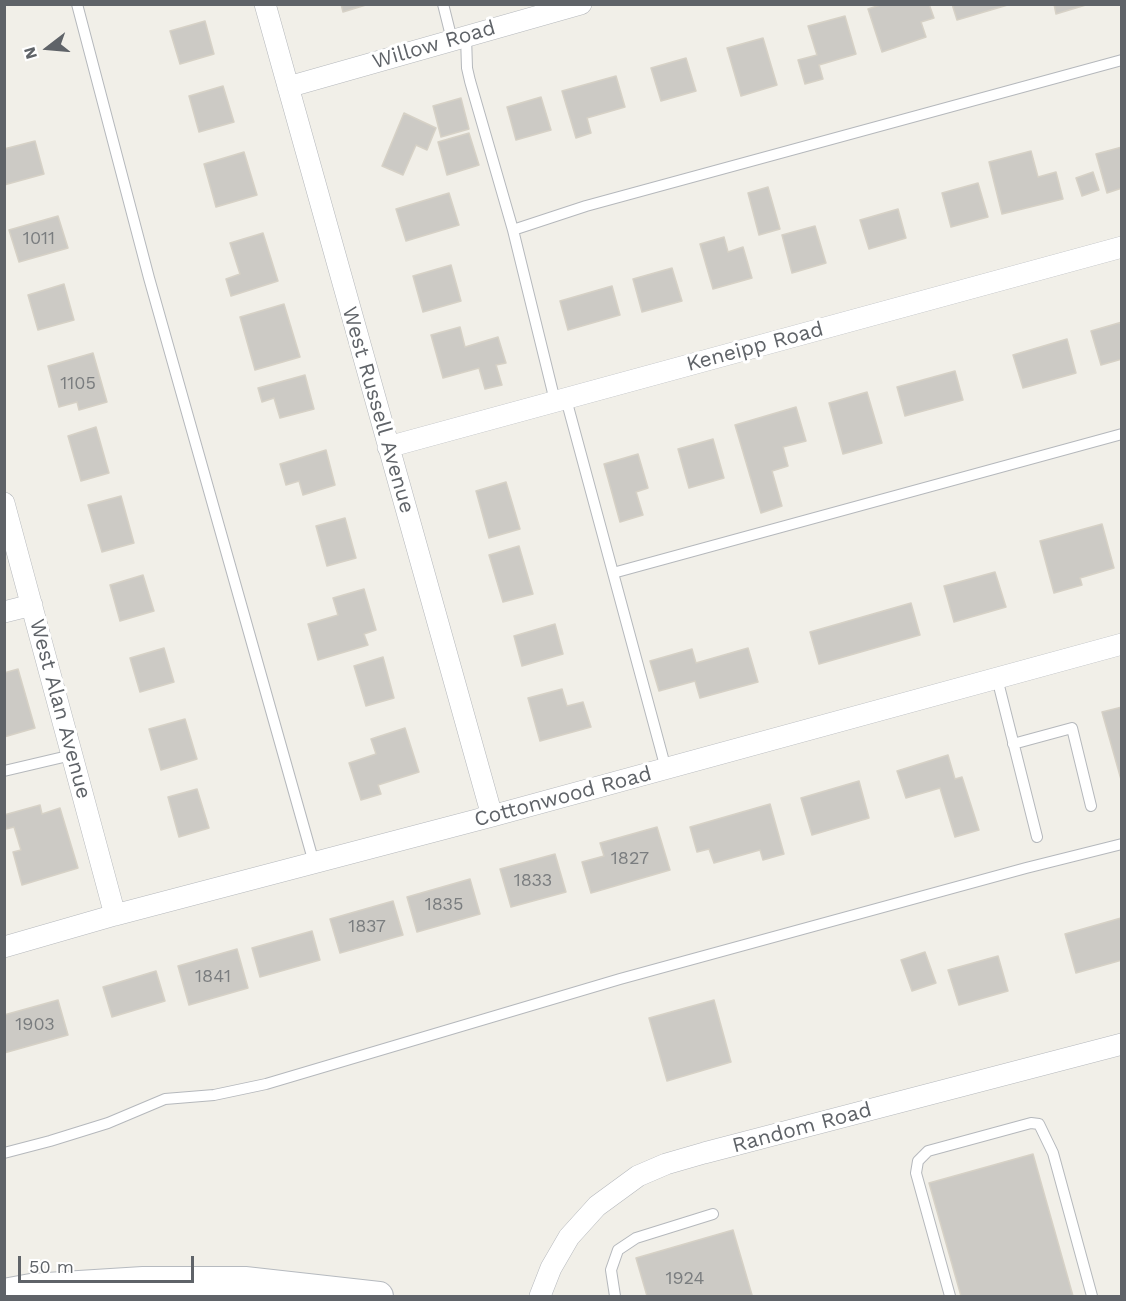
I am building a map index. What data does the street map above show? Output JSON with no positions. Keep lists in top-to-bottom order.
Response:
{
  "streets": {
    "street": [
      "Willow Road",
      "Keneipp Road",
      "West Russell Avenue",
      "West Alan Avenue",
      "Cottonwood Road",
      "Random Road"
    ]
  },
  "crossings": [
    ["Willow Road", "West Russell Avenue"],
    ["Keneipp Road", "West Russell Avenue"],
    ["West Russell Avenue", "Cottonwood Road"],
    ["West Alan Avenue", "Cottonwood Road"]
  ],
  "house_numbers": [
    "1011",
    "1105",
    "1827",
    "1833",
    "1835",
    "1837",
    "1841",
    "1903",
    "1924"
  ],
  "scale_bar": "50 m",
  "north": "left"
}
